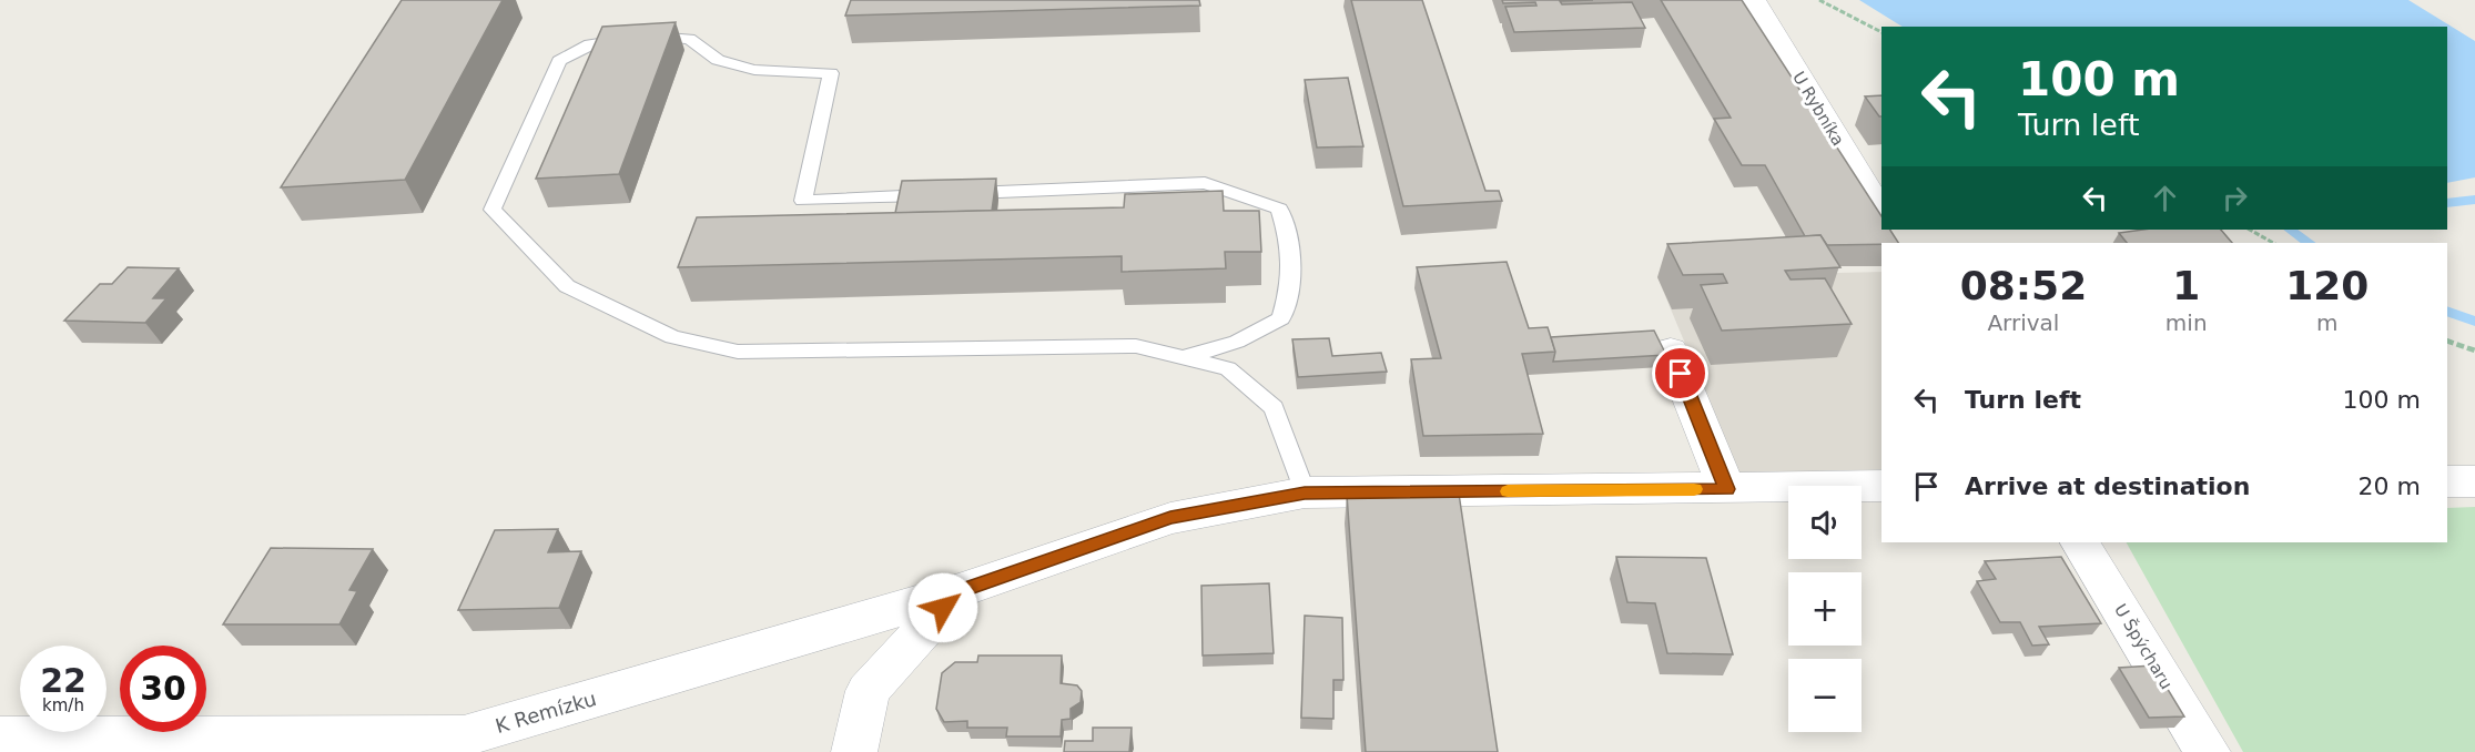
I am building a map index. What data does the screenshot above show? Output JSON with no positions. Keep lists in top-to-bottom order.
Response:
{
  "streets": {
    "street": ["U Rybníka", "U Špýcharu", "K Remízku"]
  },
  "page": {
    "turn": ["100 m", "Turn left"],
    "eta": [
      "08:52",
      "Arrival",
      "1",
      "min",
      "120",
      "m"
    ],
    "list": [
      {
        "name": "Turn left",
        "value": "100 m"
      },
      {
        "name": "Arrive at destination",
        "value": "20 m"
      }
    ],
    "map_buttons": ["+", "−"],
    "speed": "22 km/h",
    "limit": "30"
  }
}
